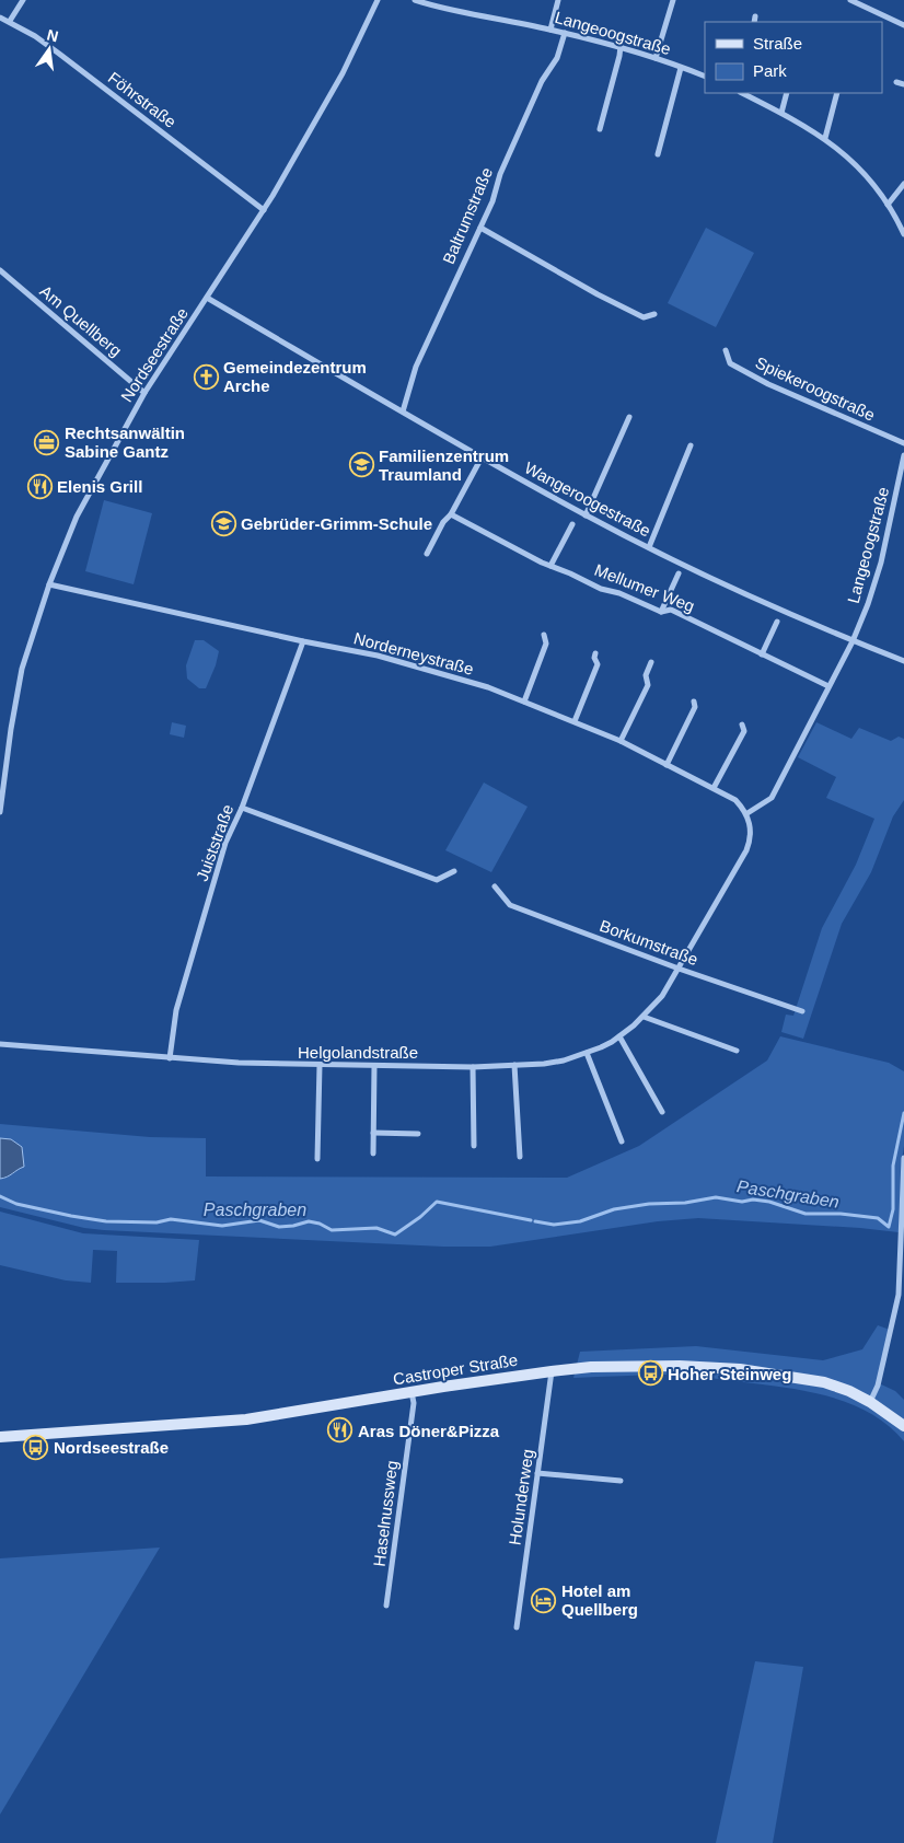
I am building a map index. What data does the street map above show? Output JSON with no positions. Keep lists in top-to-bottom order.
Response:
{
  "streets": {
    "main road": ["Castroper Straße"],
    "street": [
      "Langeoogstraße",
      "Föhrstraße",
      "Baltrumstraße",
      "Am Quellberg",
      "Nordseestraße",
      "Spiekeroogstraße",
      "Wangeroogestraße",
      "Mellumer Weg",
      "Norderneystraße",
      "Juiststraße",
      "Borkumstraße",
      "Helgolandstraße",
      "Holunderweg",
      "Haselnussweg"
    ]
  },
  "crossings": [
    ["Langeoogstraße", "Baltrumstraße"],
    ["Langeoogstraße", "Wangeroogestraße"],
    ["Föhrstraße", "Nordseestraße"],
    ["Baltrumstraße", "Wangeroogestraße"],
    ["Am Quellberg", "Nordseestraße"],
    ["Nordseestraße", "Wangeroogestraße"],
    ["Nordseestraße", "Norderneystraße"],
    ["Norderneystraße", "Juiststraße"],
    ["Juiststraße", "Helgolandstraße"],
    ["Borkumstraße", "Helgolandstraße"],
    ["Castroper Straße", "Holunderweg"],
    ["Castroper Straße", "Haselnussweg"]
  ],
  "water": ["Paschgraben"],
  "places": {
    "church": ["Gemeindezentrum Arche"],
    "office": ["Rechtsanwältin Sabine Gantz"],
    "school or university": ["Familienzentrum Traumland", "Gebrüder-Grimm-Schule"],
    "restaurant": ["Elenis Grill", "Aras Döner&Pizza"],
    "bus stop": ["Hoher Steinweg", "Nordseestraße"],
    "hotel": ["Hotel am Quellberg"]
  },
  "legend": ["Straße", "Park"],
  "north": "top"
}
